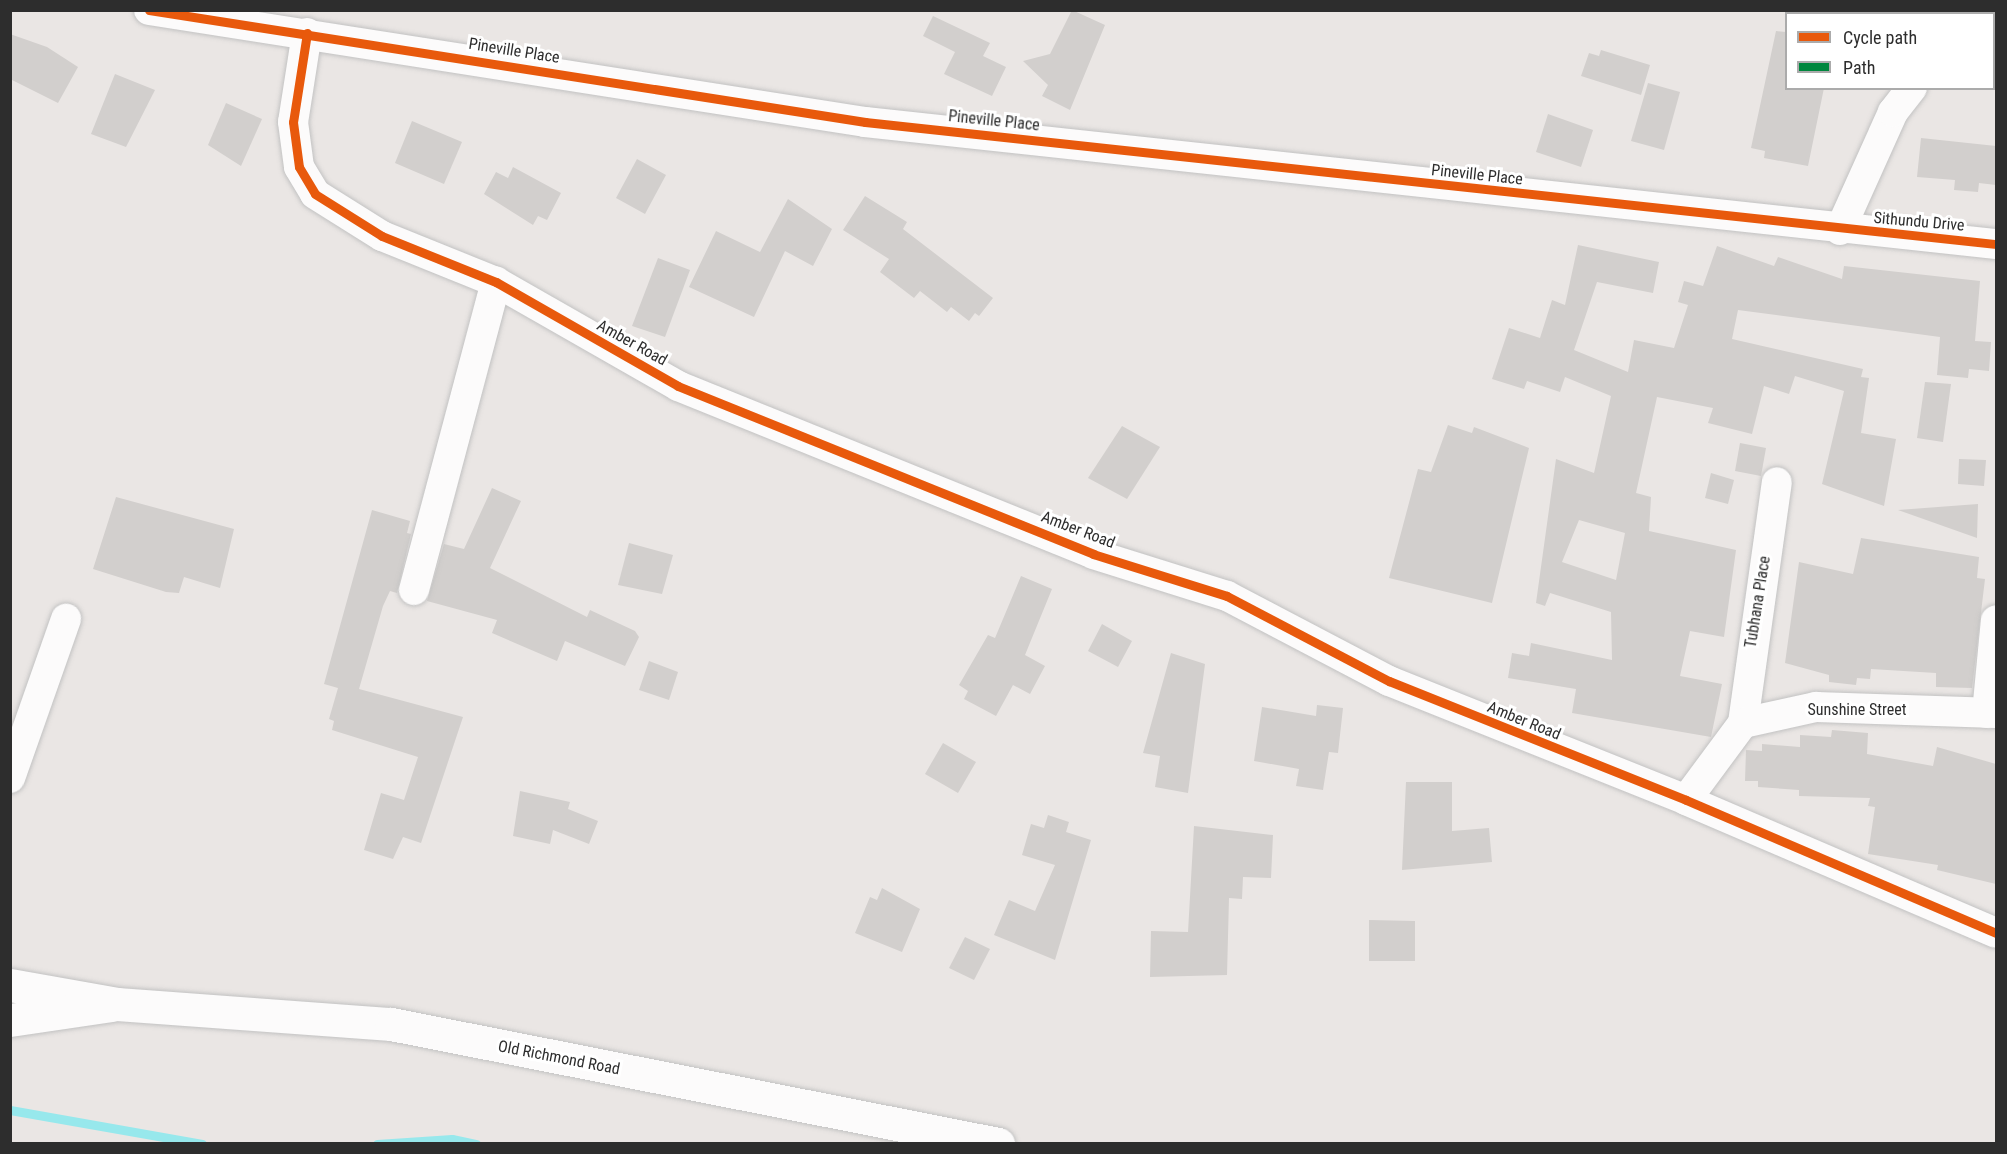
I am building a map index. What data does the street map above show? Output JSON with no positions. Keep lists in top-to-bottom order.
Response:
{
  "streets": {
    "street": [
      "Pineville Place",
      "Sithundu Drive",
      "Amber Road",
      "Tubhana Place",
      "Sunshine Street",
      "Old Richmond Road"
    ]
  },
  "crossings": [
    ["Pineville Place", "Sithundu Drive"],
    ["Pineville Place", "Amber Road"],
    ["Tubhana Place", "Sunshine Street"]
  ],
  "legend": ["Cycle path", "Path"]
}
